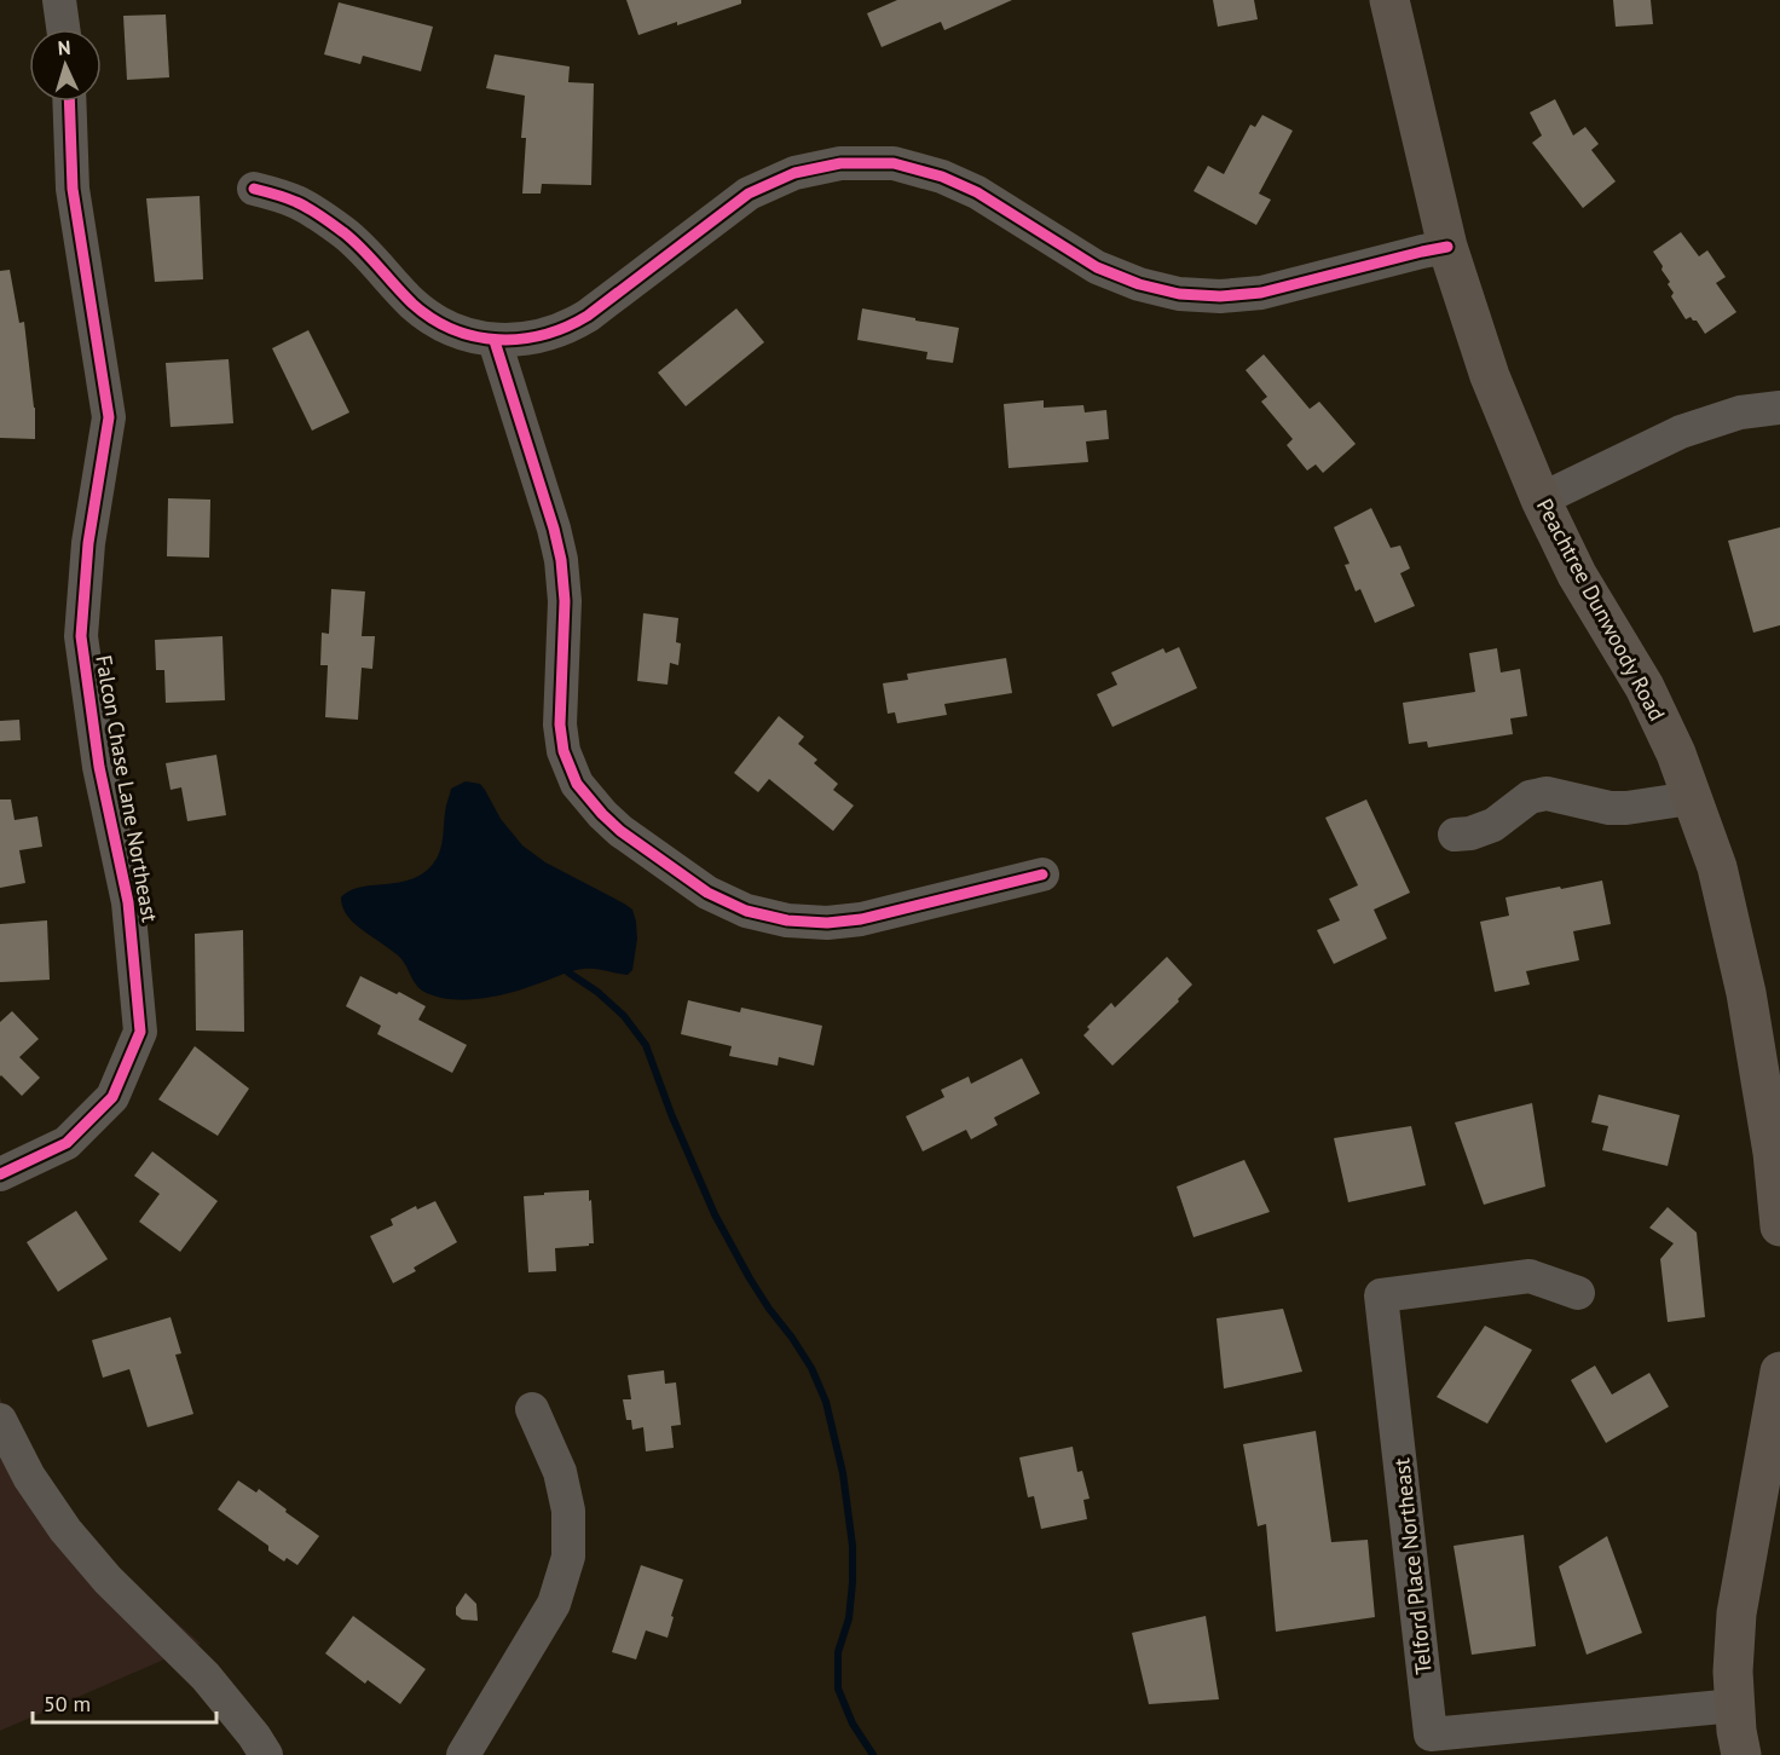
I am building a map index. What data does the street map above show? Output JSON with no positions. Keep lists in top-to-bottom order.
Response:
{
  "streets": {
    "main road": ["Peachtree Dunwoody Road"],
    "street": ["Falcon Chase Lane Northeast", "Telford Place Northeast"]
  },
  "scale_bar": "50 m",
  "north": "top"
}
